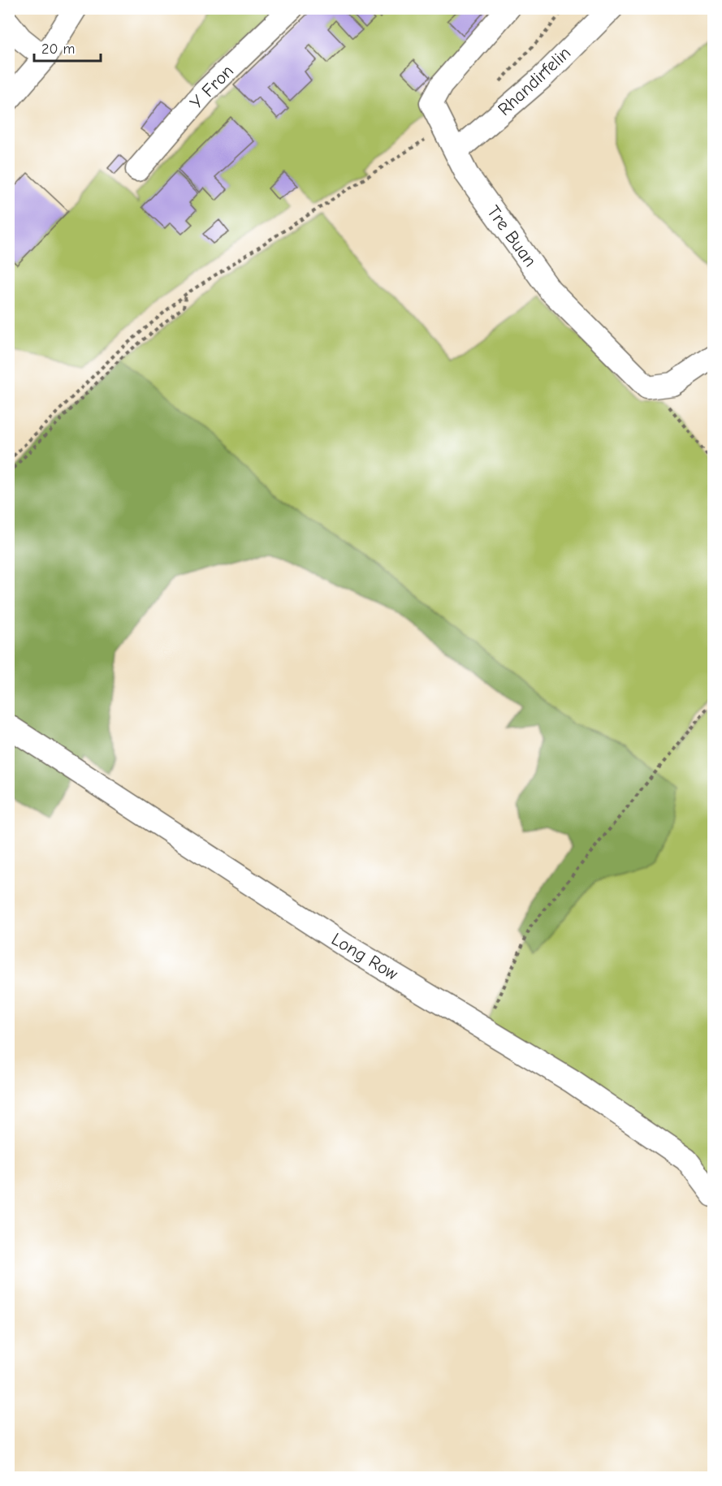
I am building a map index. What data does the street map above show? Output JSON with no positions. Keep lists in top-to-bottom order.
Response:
{
  "streets": {
    "street": [
      "Rhandirfelin",
      "Y Fron",
      "Tre Buan",
      "Long Row"
    ]
  },
  "crossings": [
    ["Rhandirfelin", "Tre Buan"]
  ],
  "scale_bar": "20 m"
}
